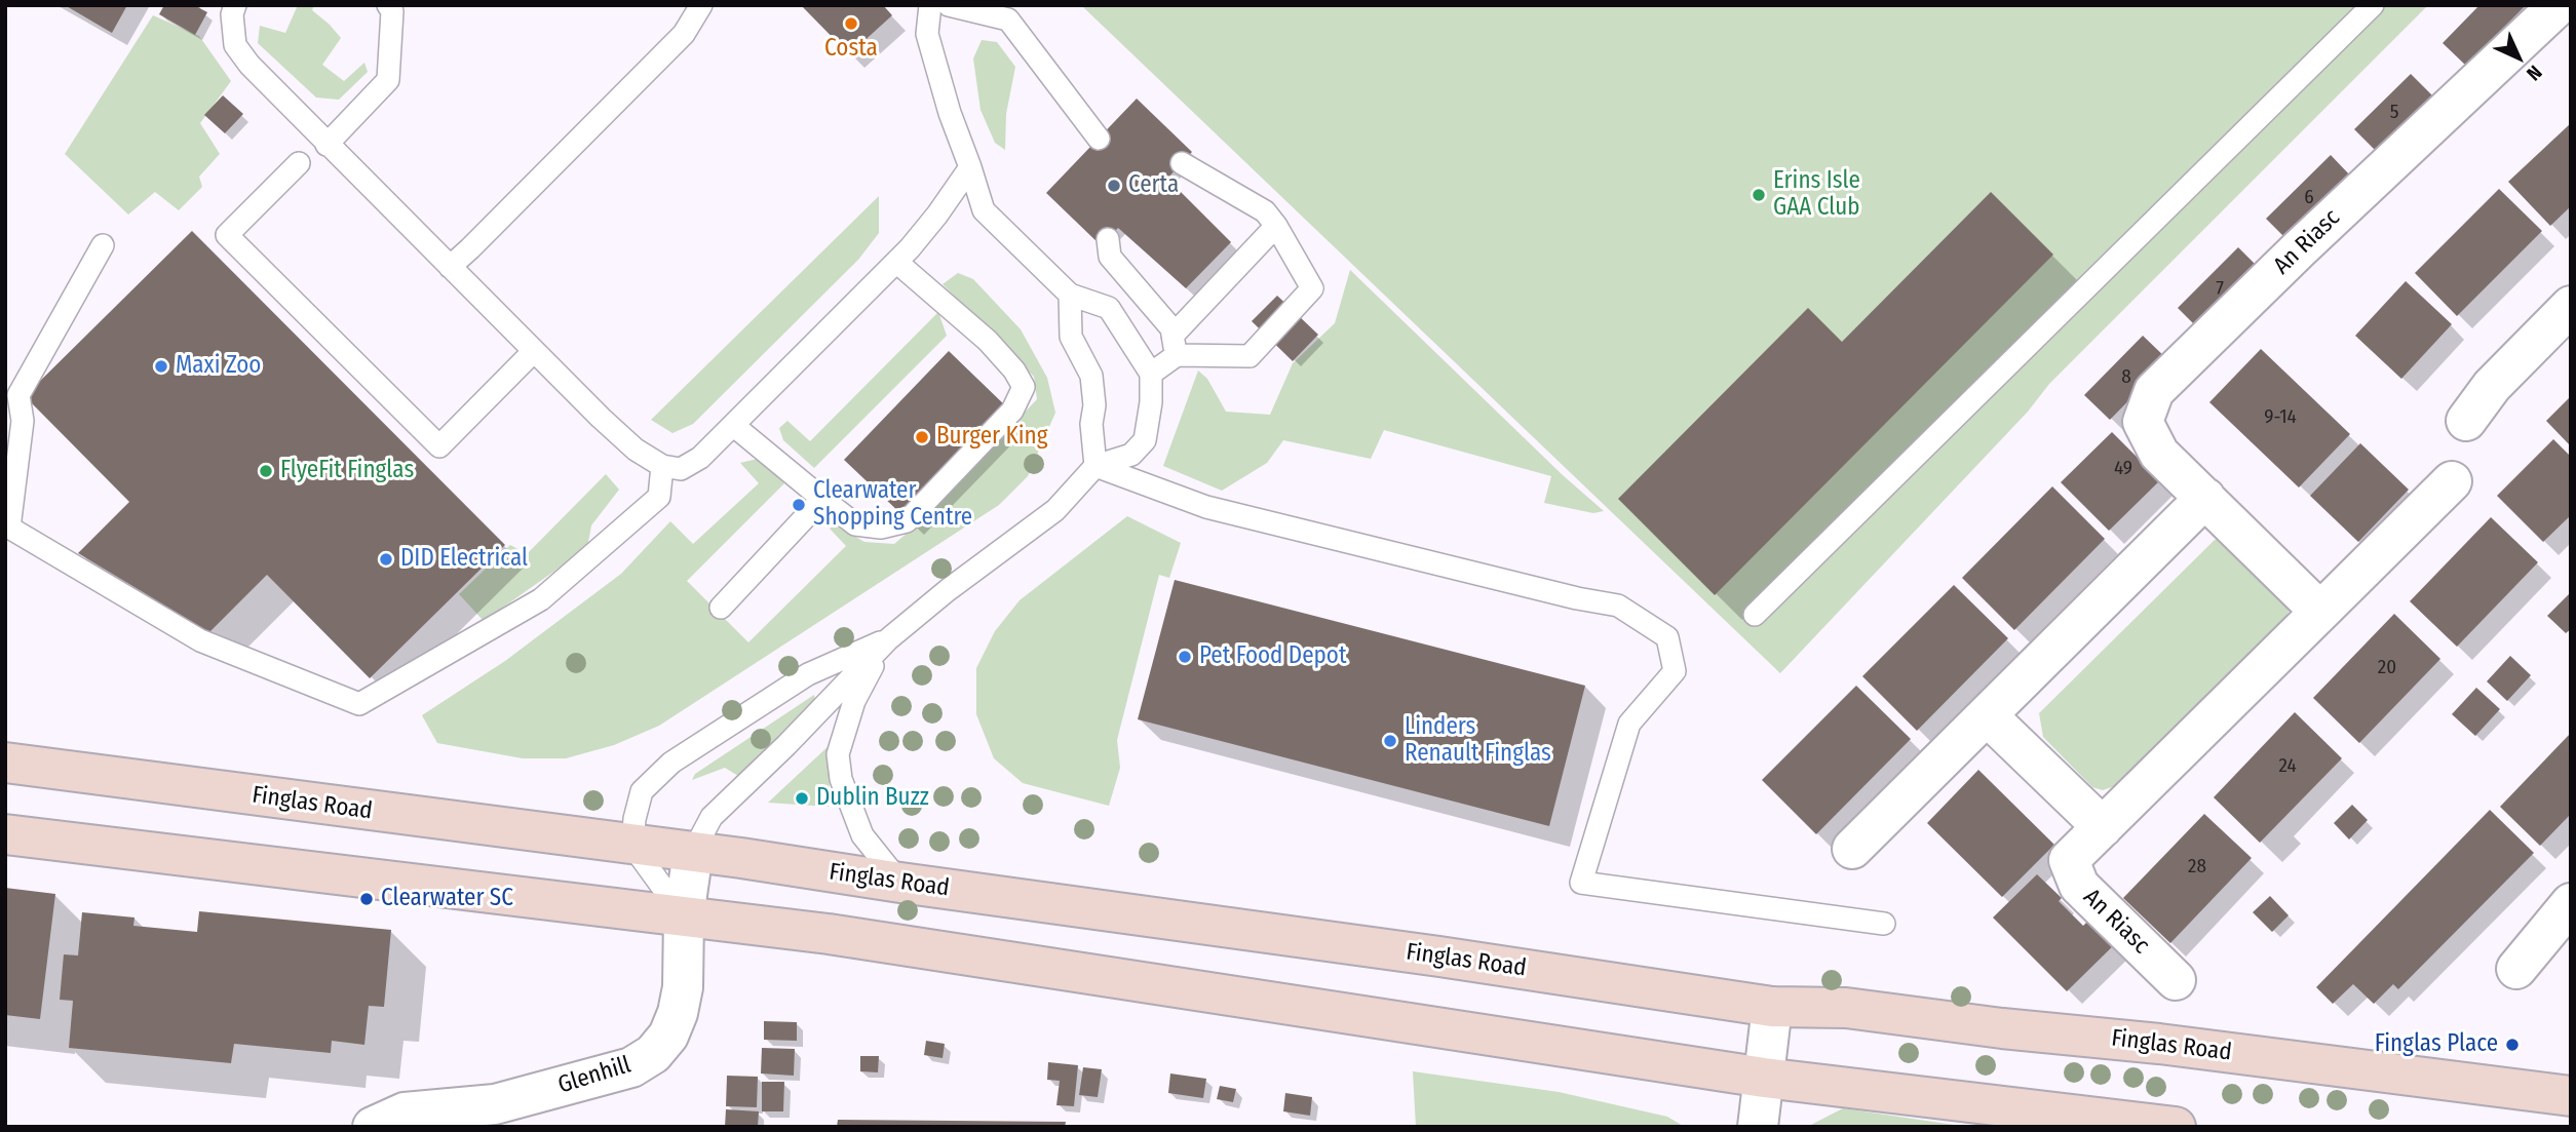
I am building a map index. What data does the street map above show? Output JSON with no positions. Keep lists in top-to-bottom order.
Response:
{
  "streets": {
    "main road": ["Finglas Road"],
    "street": ["An Riasc", "Glenhill"]
  },
  "crossings": [
    ["Finglas Road", "Glenhill"]
  ],
  "places": [
    "Costa",
    "Certa",
    "Erins Isle GAA Club",
    "Maxi Zoo",
    "Burger King",
    "FlyeFit Finglas",
    "Clearwater Shopping Centre",
    "DID Electrical",
    "Pet Food Depot",
    "Linders Renault Finglas",
    "Dublin Buzz",
    "Clearwater SC",
    "Finglas Place"
  ],
  "house_numbers": [
    "5",
    "6",
    "7",
    "8",
    "9-14",
    "49",
    "20",
    "24",
    "28"
  ],
  "north": "bottom right"
}
